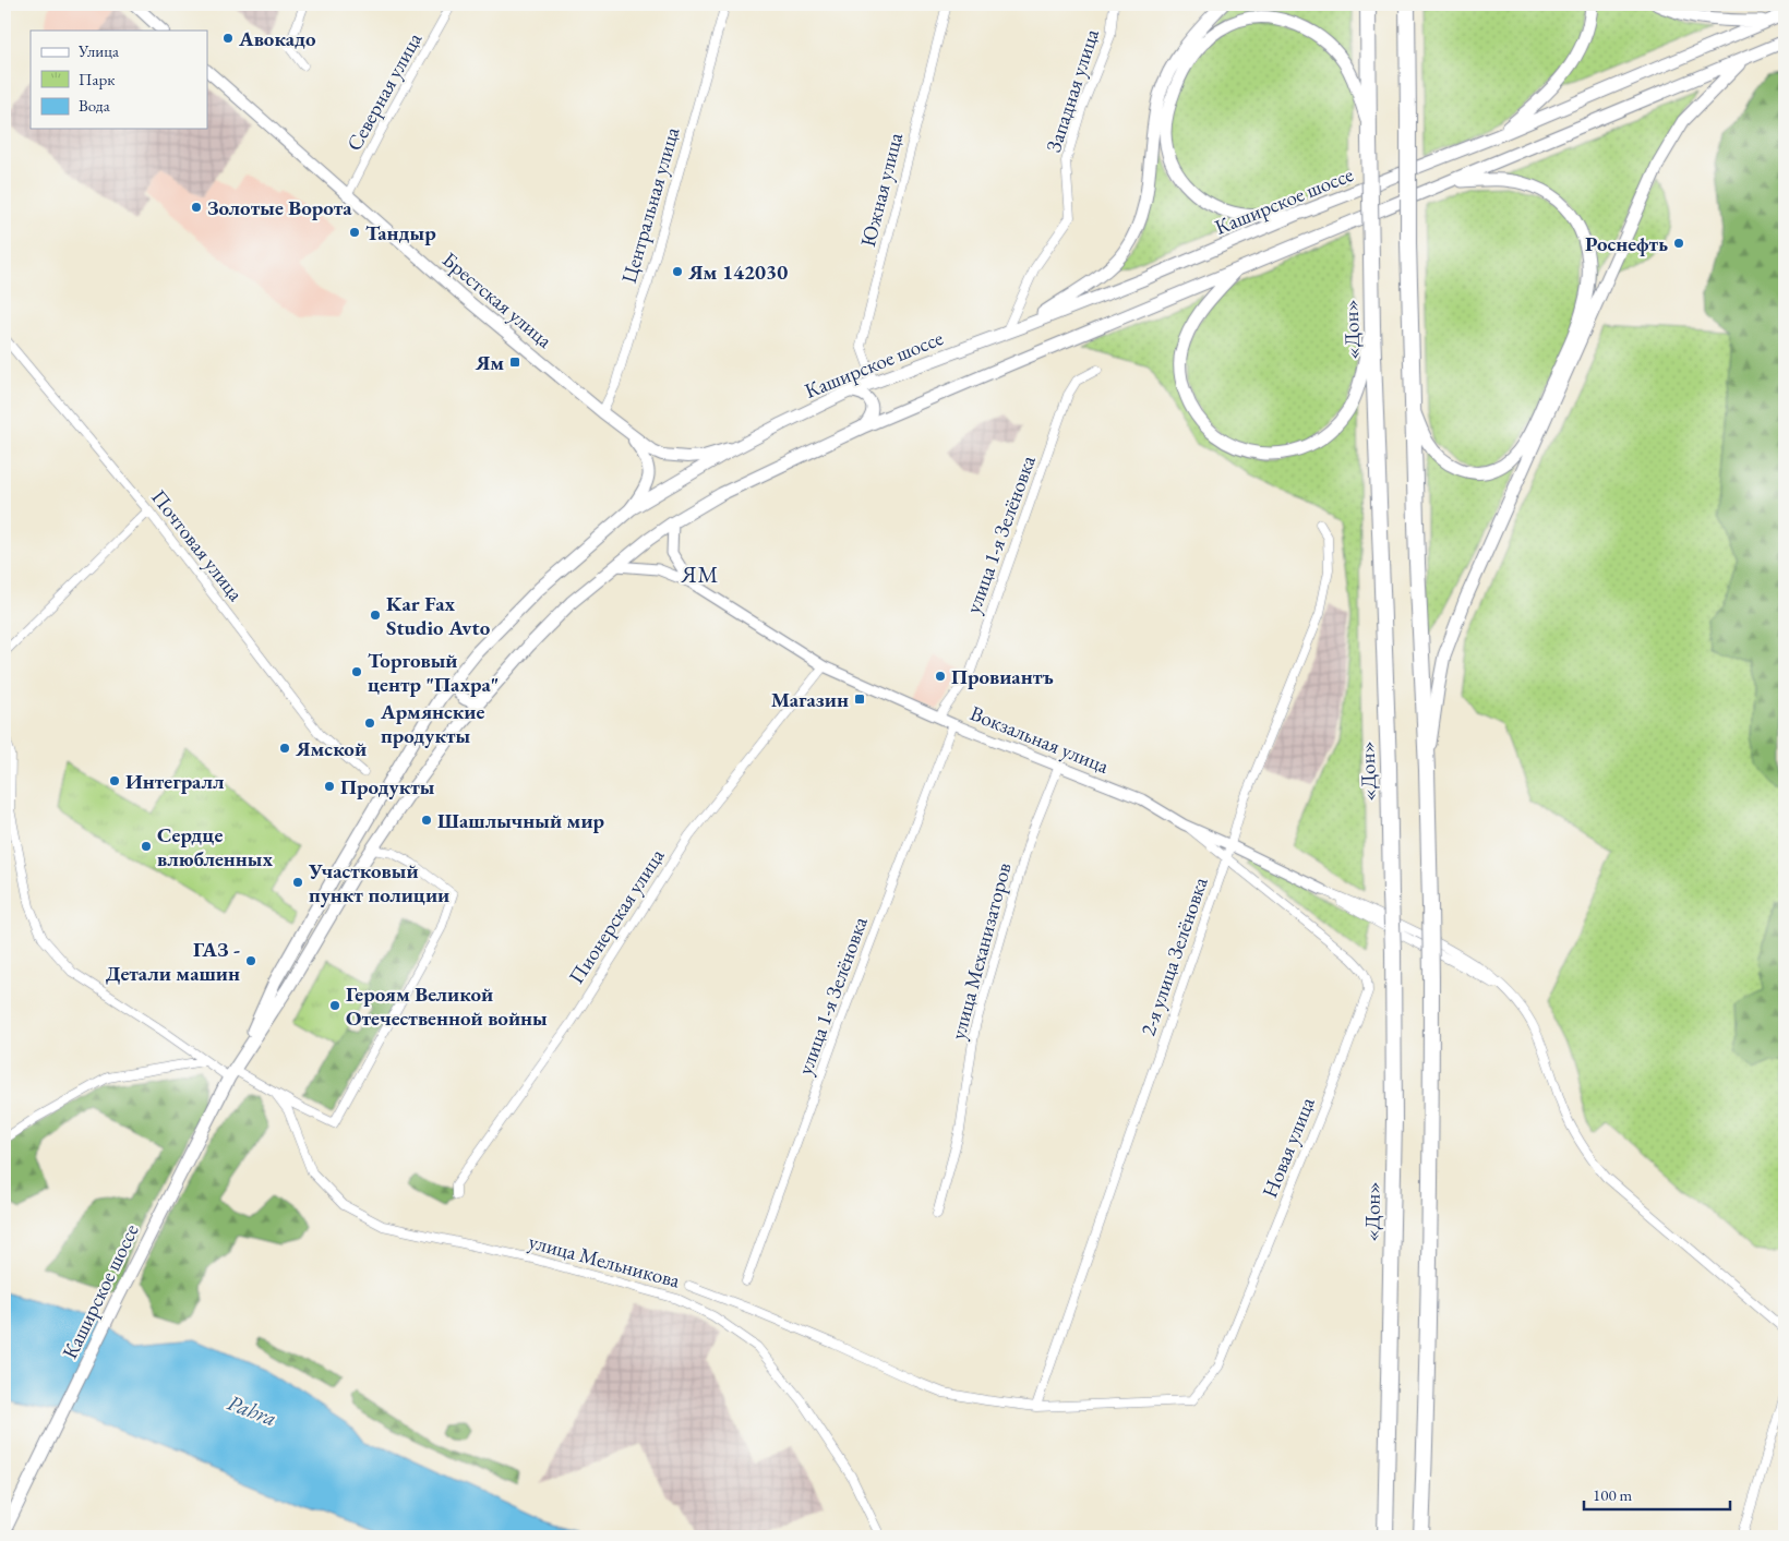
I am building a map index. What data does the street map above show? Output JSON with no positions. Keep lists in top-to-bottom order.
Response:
{
  "streets": {
    "highway": ["«Дон»"],
    "main road": ["Каширское шоссе", "Брестская улица"],
    "street": [
      "Западная улица",
      "Северная улица",
      "Южная улица",
      "Центральная улица",
      "улица 1-я Зелёновка",
      "Почтовая улица",
      "Вокзальная улица",
      "Пионерская улица",
      "улица Механизаторов",
      "2-я улица Зелёновка",
      "Новая улица",
      "улица Мельникова"
    ]
  },
  "crossings": [
    ["Западная улица", "Каширское шоссе"],
    ["Северная улица", "Брестская улица"],
    ["Южная улица", "Каширское шоссе"],
    ["Каширское шоссе", "Брестская улица"],
    ["Каширское шоссе", "Вокзальная улица"],
    ["Центральная улица", "Брестская улица"],
    ["улица 1-я Зелёновка", "Вокзальная улица"],
    ["Вокзальная улица", "Пионерская улица"],
    ["Вокзальная улица", "улица Механизаторов"],
    ["Вокзальная улица", "2-я улица Зелёновка"],
    ["Вокзальная улица", "Новая улица"],
    ["2-я улица Зелёновка", "Новая улица"]
  ],
  "districts": ["ЯМ"],
  "water": ["Pahra"],
  "places": {
    "other": [
      "Авокадо",
      "Золотые Ворота",
      "Тандыр",
      "Роснефть",
      "Ям 142030",
      "Kar Fax Studio Avto",
      "Торговый центр \"Пахра\"",
      "Провиантъ",
      "Армянские продукты",
      "Ямской",
      "Интегралл",
      "Продукты",
      "Шашлычный мир",
      "Сердце влюбленных",
      "Участковый пункт полиции",
      "ГАЗ - Детали машин",
      "Героям Великой Отечественной войны"
    ],
    "transit": ["Ям", "Магазин"]
  },
  "legend": ["Улица", "Парк", "Вода"],
  "scale_bar": "100 m"
}
